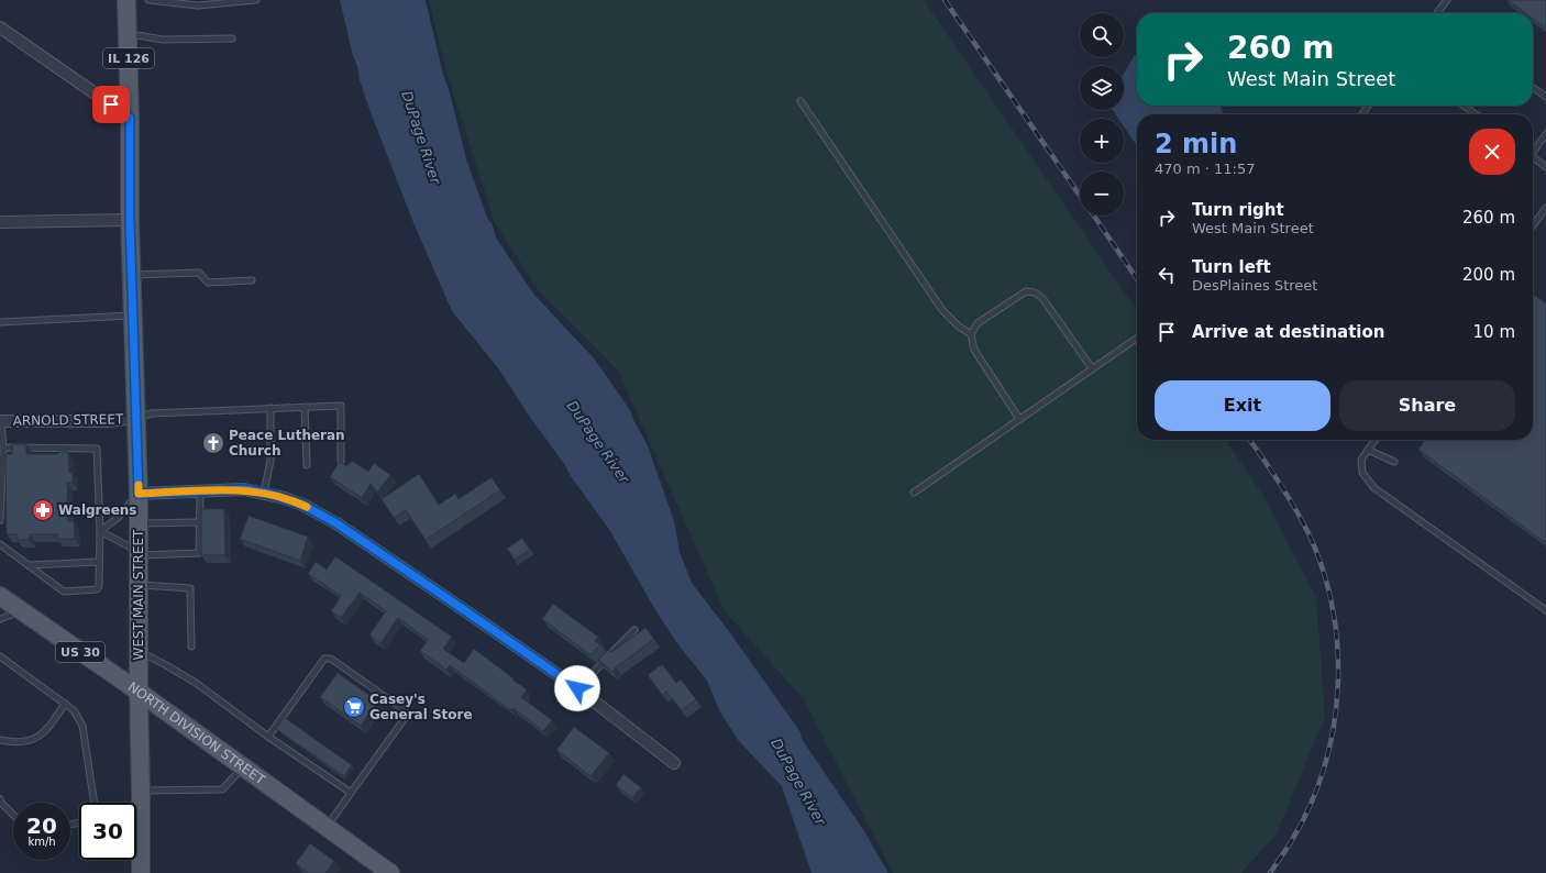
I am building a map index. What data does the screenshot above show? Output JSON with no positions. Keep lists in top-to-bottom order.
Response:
{
  "streets": {
    "main road": [
      "IL 126",
      "WEST MAIN STREET",
      "US 30",
      "NORTH DIVISION STREET"
    ],
    "street": ["ARNOLD STREET"]
  },
  "crossings": [
    ["ARNOLD STREET", "WEST MAIN STREET"],
    ["WEST MAIN STREET", "NORTH DIVISION STREET"]
  ],
  "water": ["DuPage River"],
  "places": {
    "church": ["Peace Lutheran Church"],
    "pharmacy": ["Walgreens"],
    "supermarket": ["Casey's General Store"]
  },
  "page": {
    "map_buttons": ["+", "−"],
    "turn": ["260 m", "West Main Street"],
    "heading": ["2 min", "470 m · 11:57"],
    "list": [
      {
        "name": "Turn right",
        "note": "West Main Street",
        "value": "260 m"
      },
      {
        "name": "Turn left",
        "note": "DesPlaines Street",
        "value": "200 m"
      },
      {
        "name": "Arrive at destination",
        "value": "10 m"
      }
    ],
    "buttons": ["Exit", "Share"],
    "speed": "20 km/h",
    "limit": "30"
  }
}
